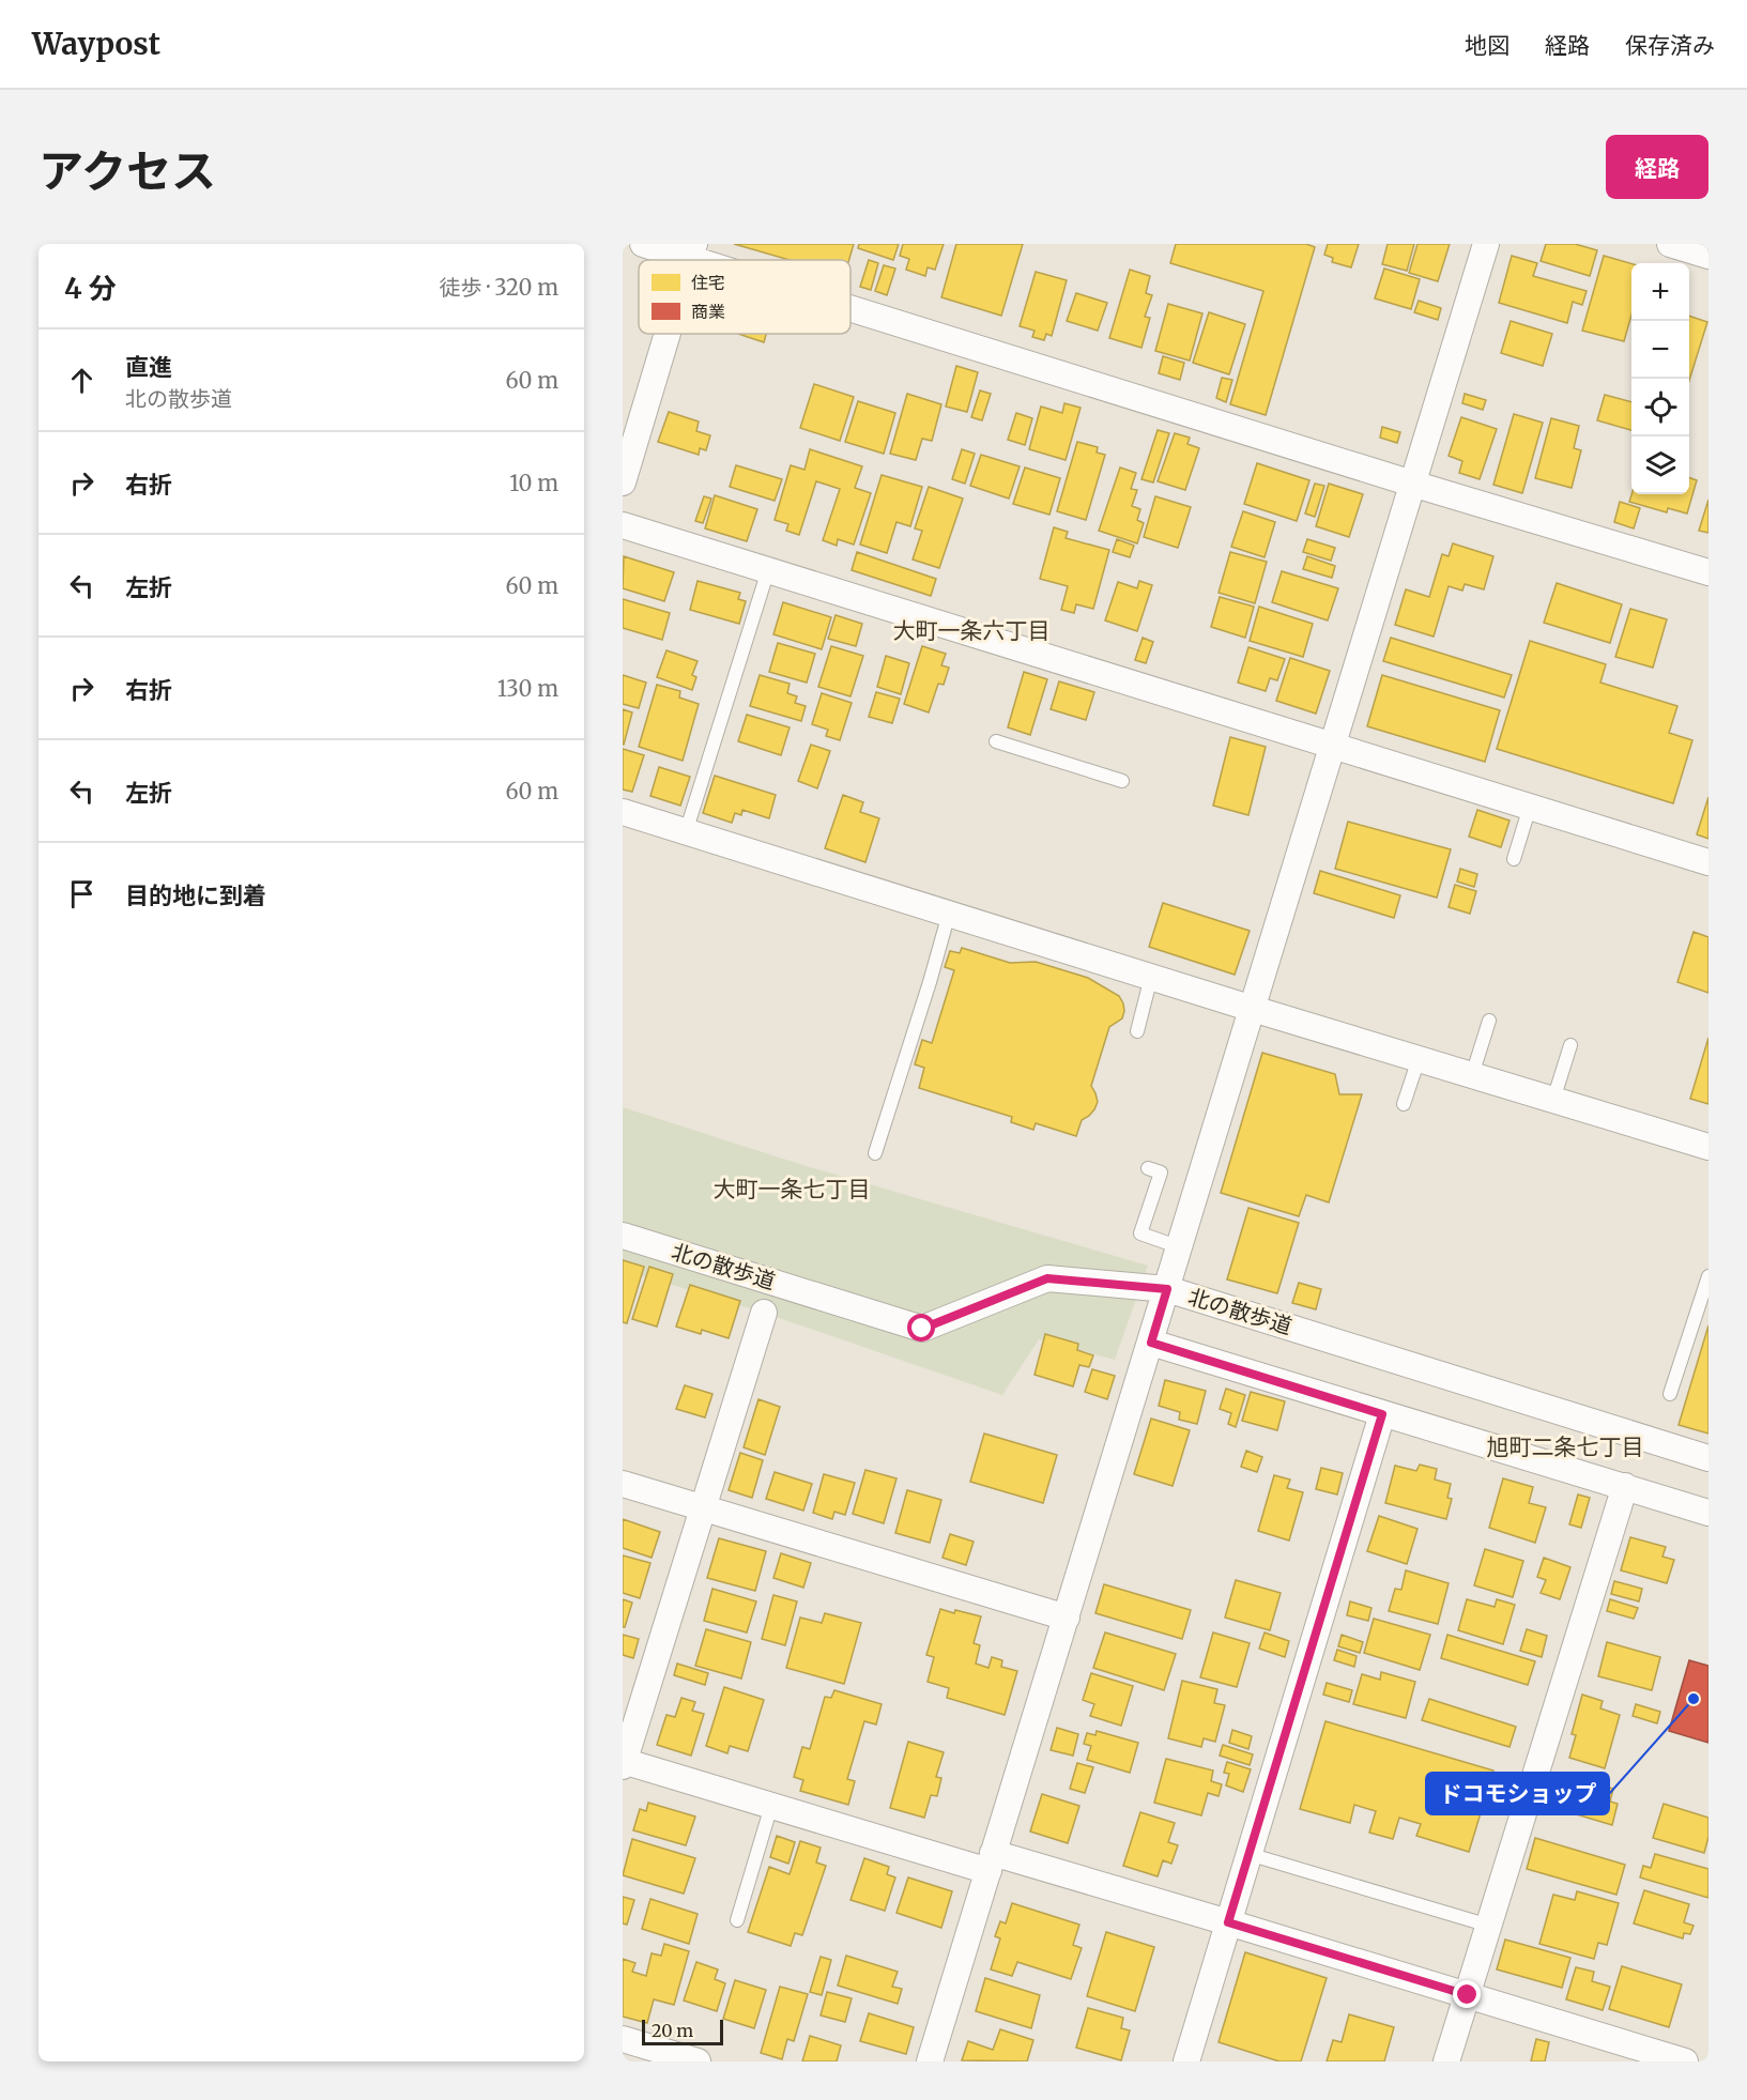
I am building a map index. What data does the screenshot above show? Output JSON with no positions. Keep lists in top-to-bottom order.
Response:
{
  "streets": {
    "street": ["北の散歩道"]
  },
  "districts": ["大町一条六丁目", "大町一条七丁目", "旭町二条七丁目"],
  "places": ["ドコモショップ"],
  "legend": ["住宅", "商業"],
  "scale_bar": "20 m",
  "page": {
    "header": "Waypost",
    "nav": ["地図", "経路", "保存済み"],
    "title": "アクセス",
    "buttons": "経路",
    "heading": ["4 分", "徒歩 · 320 m"],
    "map_buttons": ["+", "−"],
    "list": [
      ["直進", "北の散歩道", "60 m"],
      ["右折", "10 m"],
      ["左折", "60 m"],
      ["右折", "130 m"],
      ["左折", "60 m"],
      "目的地に到着"
    ],
    "scale": "20 m"
  }
}
